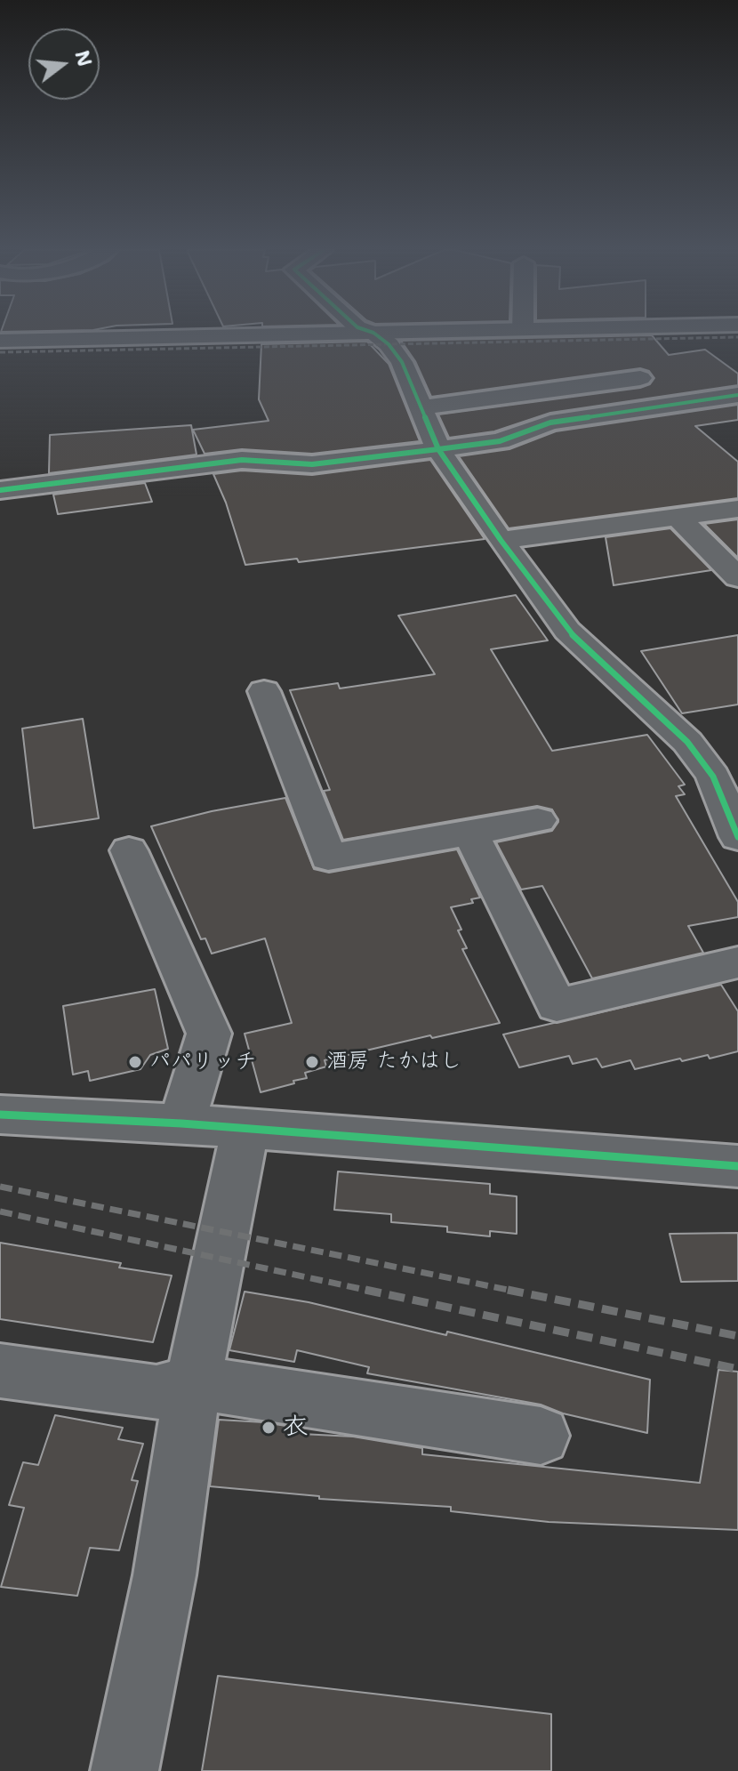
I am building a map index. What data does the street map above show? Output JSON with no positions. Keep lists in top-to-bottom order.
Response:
{
  "places": ["パパリッチ", "酒房 たかはし", "衣"],
  "north": "right"
}
